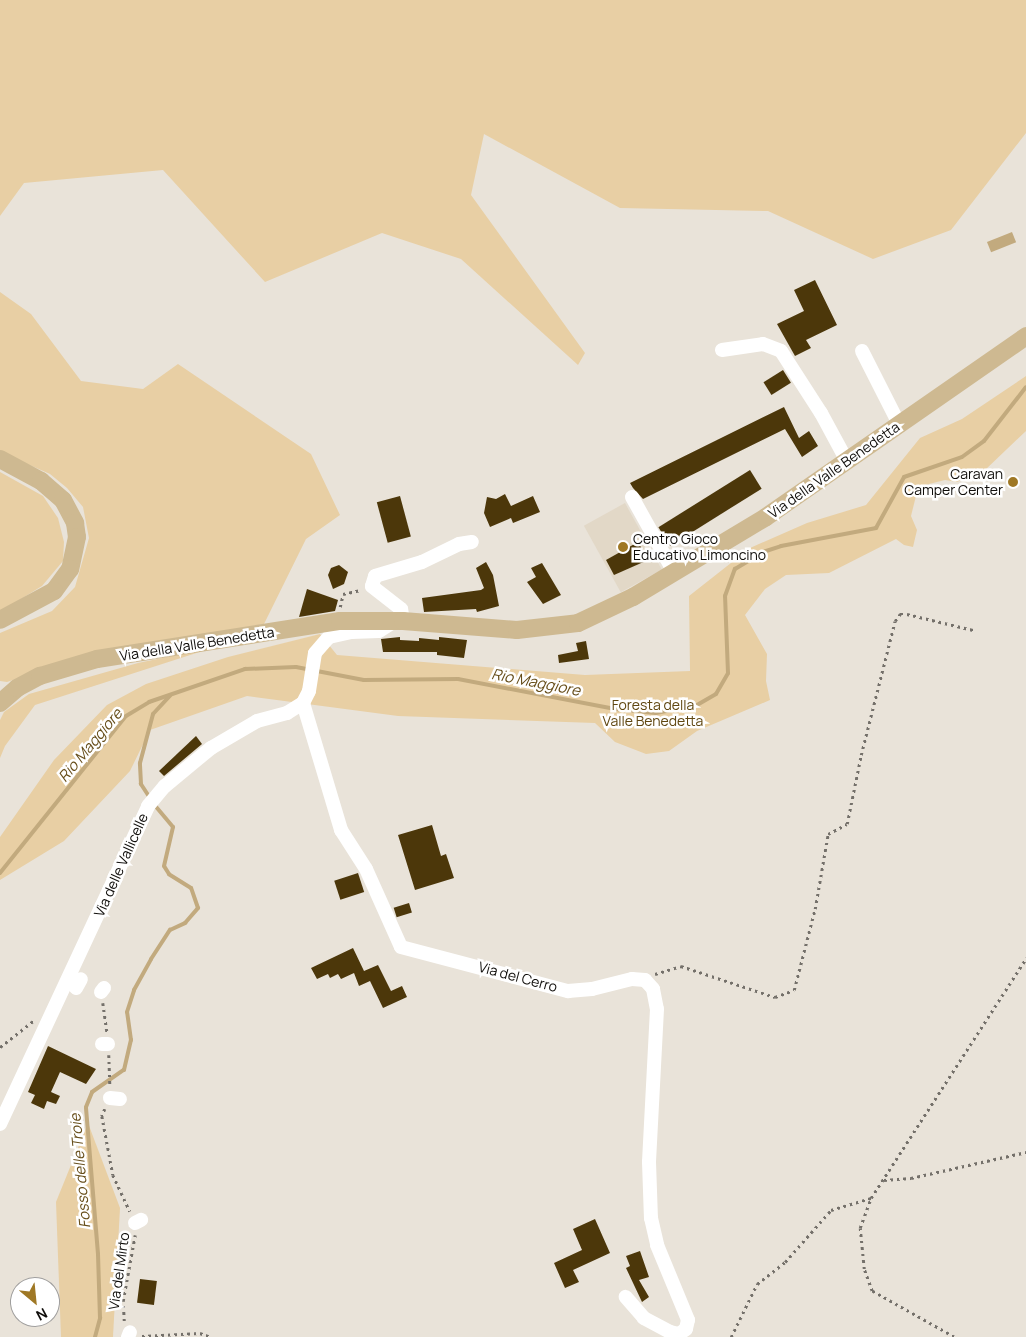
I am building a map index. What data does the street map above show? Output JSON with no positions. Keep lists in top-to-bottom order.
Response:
{
  "streets": {
    "main road": ["Via della Valle Benedetta"],
    "street": ["Via delle Vallicelle", "Via del Cerro"],
    "path": ["Via del Mirto"]
  },
  "crossings": [
    ["Via delle Vallicelle", "Via del Cerro"]
  ],
  "water": ["Rio Maggiore", "Fosso delle Troie"],
  "parks": ["Foresta della Valle Benedetta"],
  "places": ["Caravan Camper Center", "Centro Gioco Educativo Limoncino"],
  "north": "bottom right"
}
